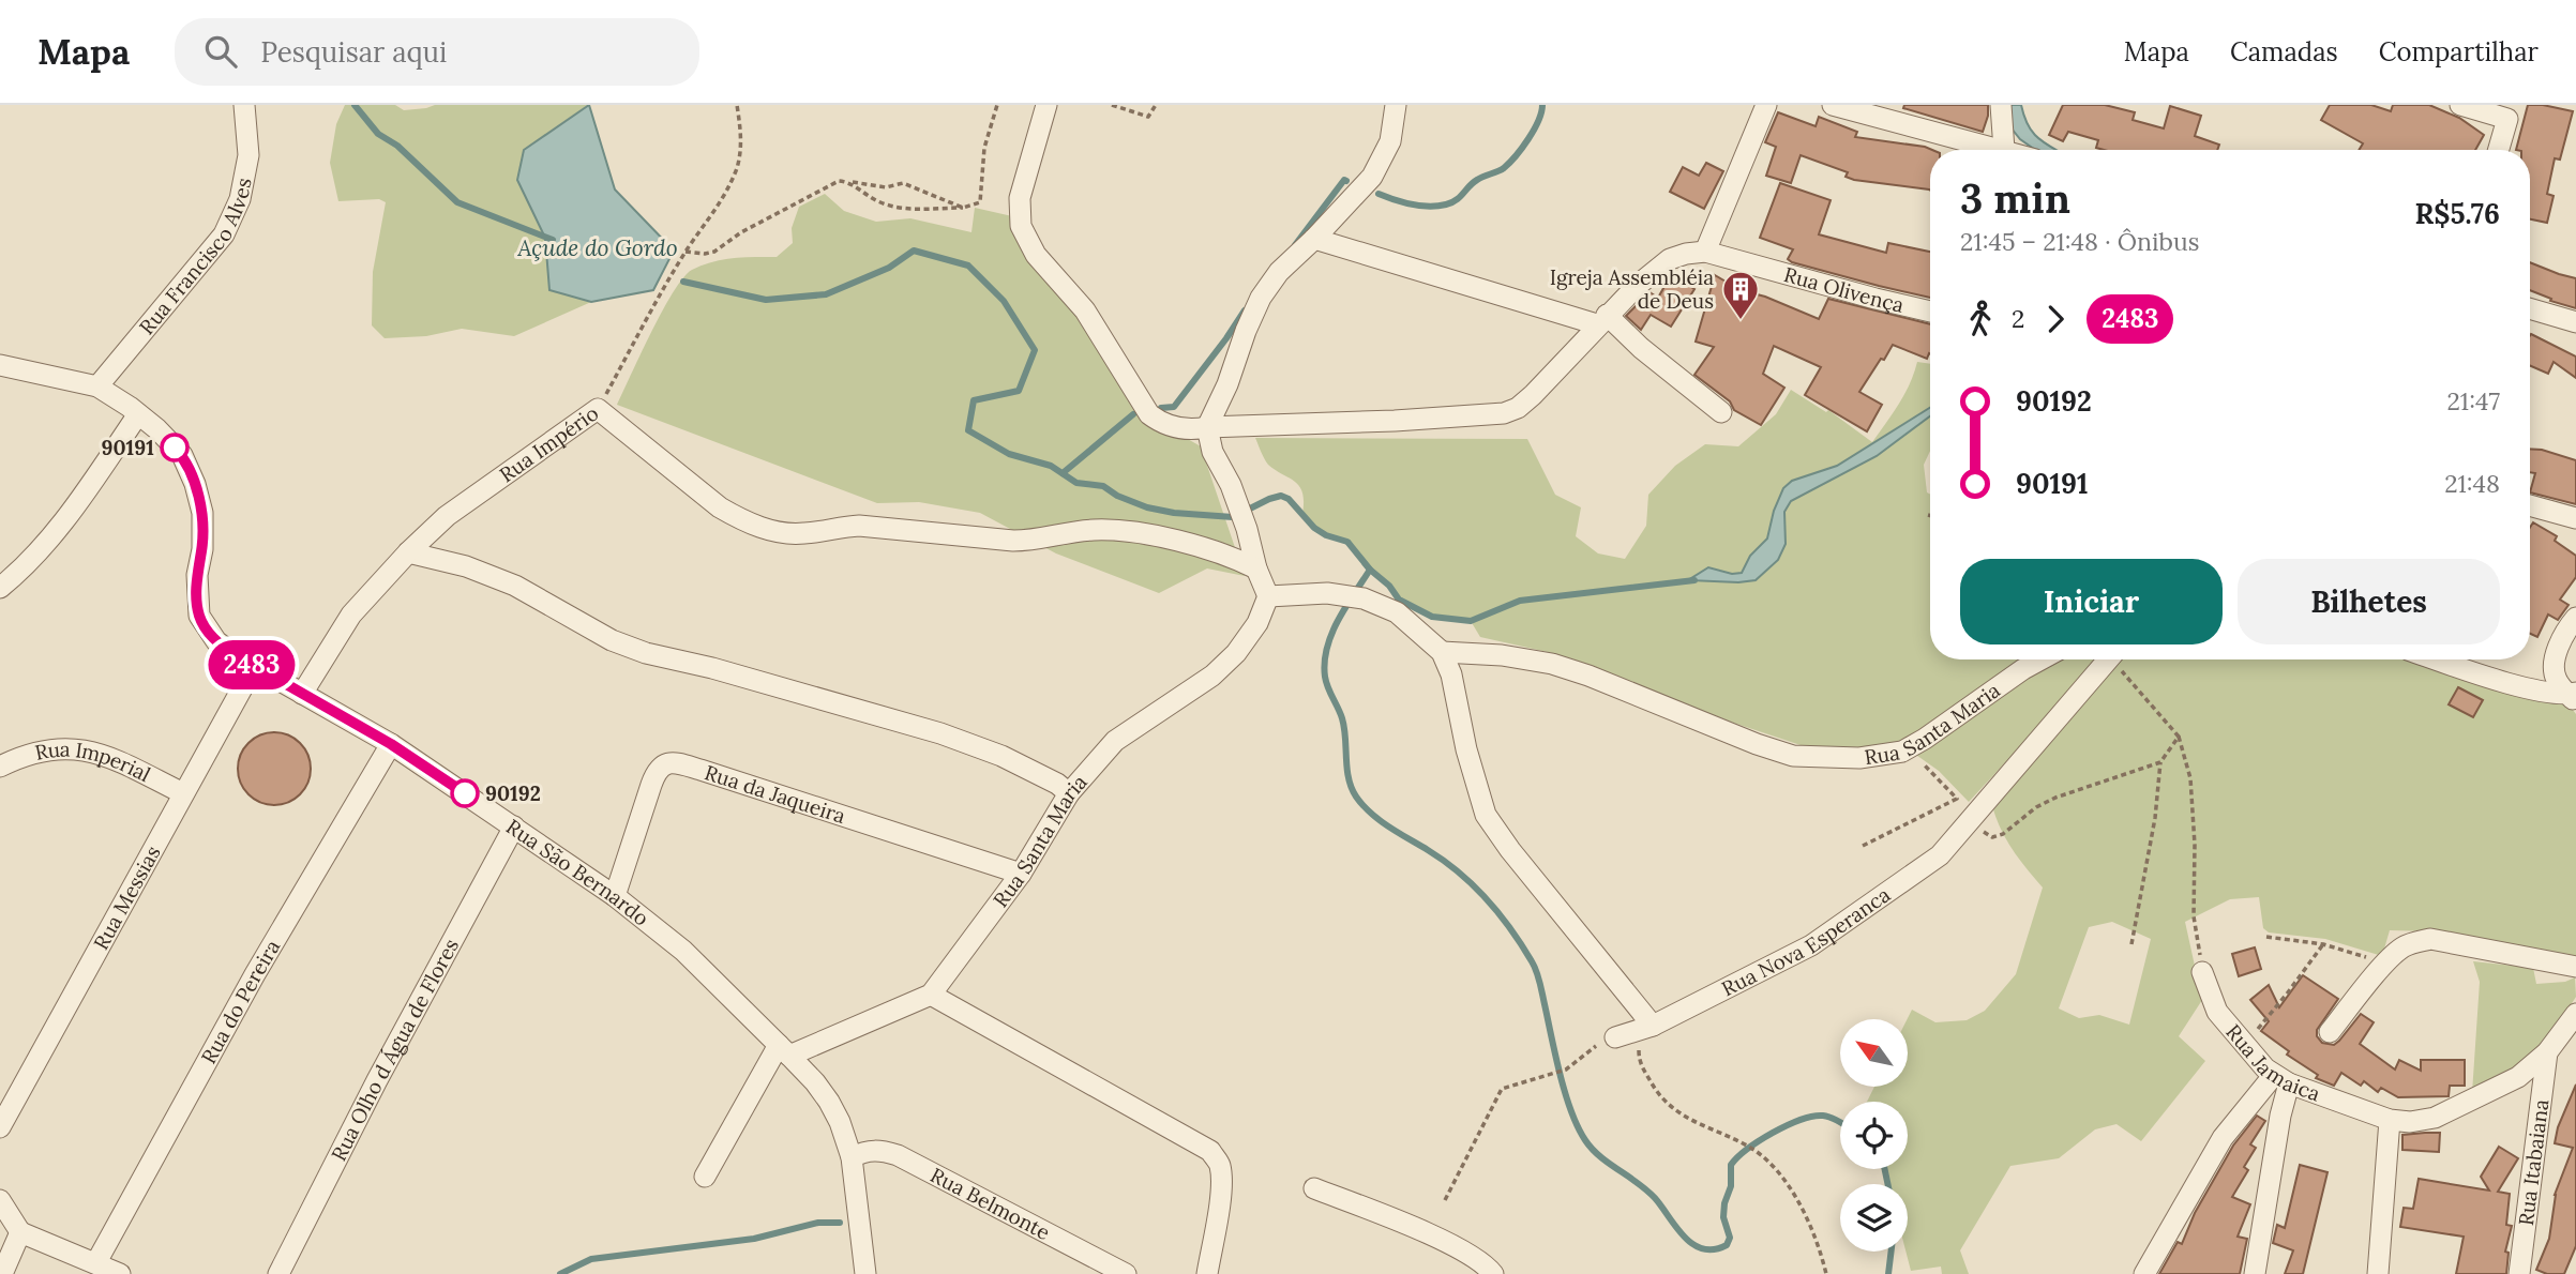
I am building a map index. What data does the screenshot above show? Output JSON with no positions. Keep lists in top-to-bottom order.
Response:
{
  "streets": {
    "street": [
      "Rua Francisco Alves",
      "Rua Olivença",
      "Rua Império",
      "Rua Santa Maria",
      "Rua Imperial",
      "Rua da Jaqueira",
      "Rua São Bernardo",
      "Rua Messias",
      "Rua Nova Esperanca",
      "Rua do Pereira",
      "Rua Olho d Água de Flores",
      "Rua Jamaica",
      "Rua Itabaiana",
      "Rua Belmonte"
    ]
  },
  "crossings": [
    ["Rua Francisco Alves", "Rua São Bernardo"],
    ["Rua Império", "Rua São Bernardo"],
    ["Rua Santa Maria", "Rua da Jaqueira"],
    ["Rua Imperial", "Rua Messias"],
    ["Rua da Jaqueira", "Rua São Bernardo"],
    ["Rua São Bernardo", "Rua Messias"],
    ["Rua São Bernardo", "Rua do Pereira"],
    ["Rua São Bernardo", "Rua Olho d Água de Flores"],
    ["Rua São Bernardo", "Rua Belmonte"],
    ["Rua Jamaica", "Rua Itabaiana"]
  ],
  "water": ["Açude do Gordo"],
  "places": {
    "building": ["Igreja Assembléia de Deus"],
    "other": ["90191", "90192"]
  },
  "lines": ["bus line 2483"],
  "north": "top left",
  "page": {
    "header": "Mapa",
    "search": "Pesquisar aqui",
    "nav": ["Mapa", "Camadas", "Compartilhar"],
    "on_map": "2483",
    "heading": ["3 min", "21:45 – 21:48 · Ônibus", "R$5.76"],
    "legs": ["2", "2483"],
    "list": [
      {
        "name": "90192",
        "value": "21:47"
      },
      {
        "name": "90191",
        "value": "21:48"
      }
    ],
    "buttons": ["Iniciar", "Bilhetes"]
  }
}
